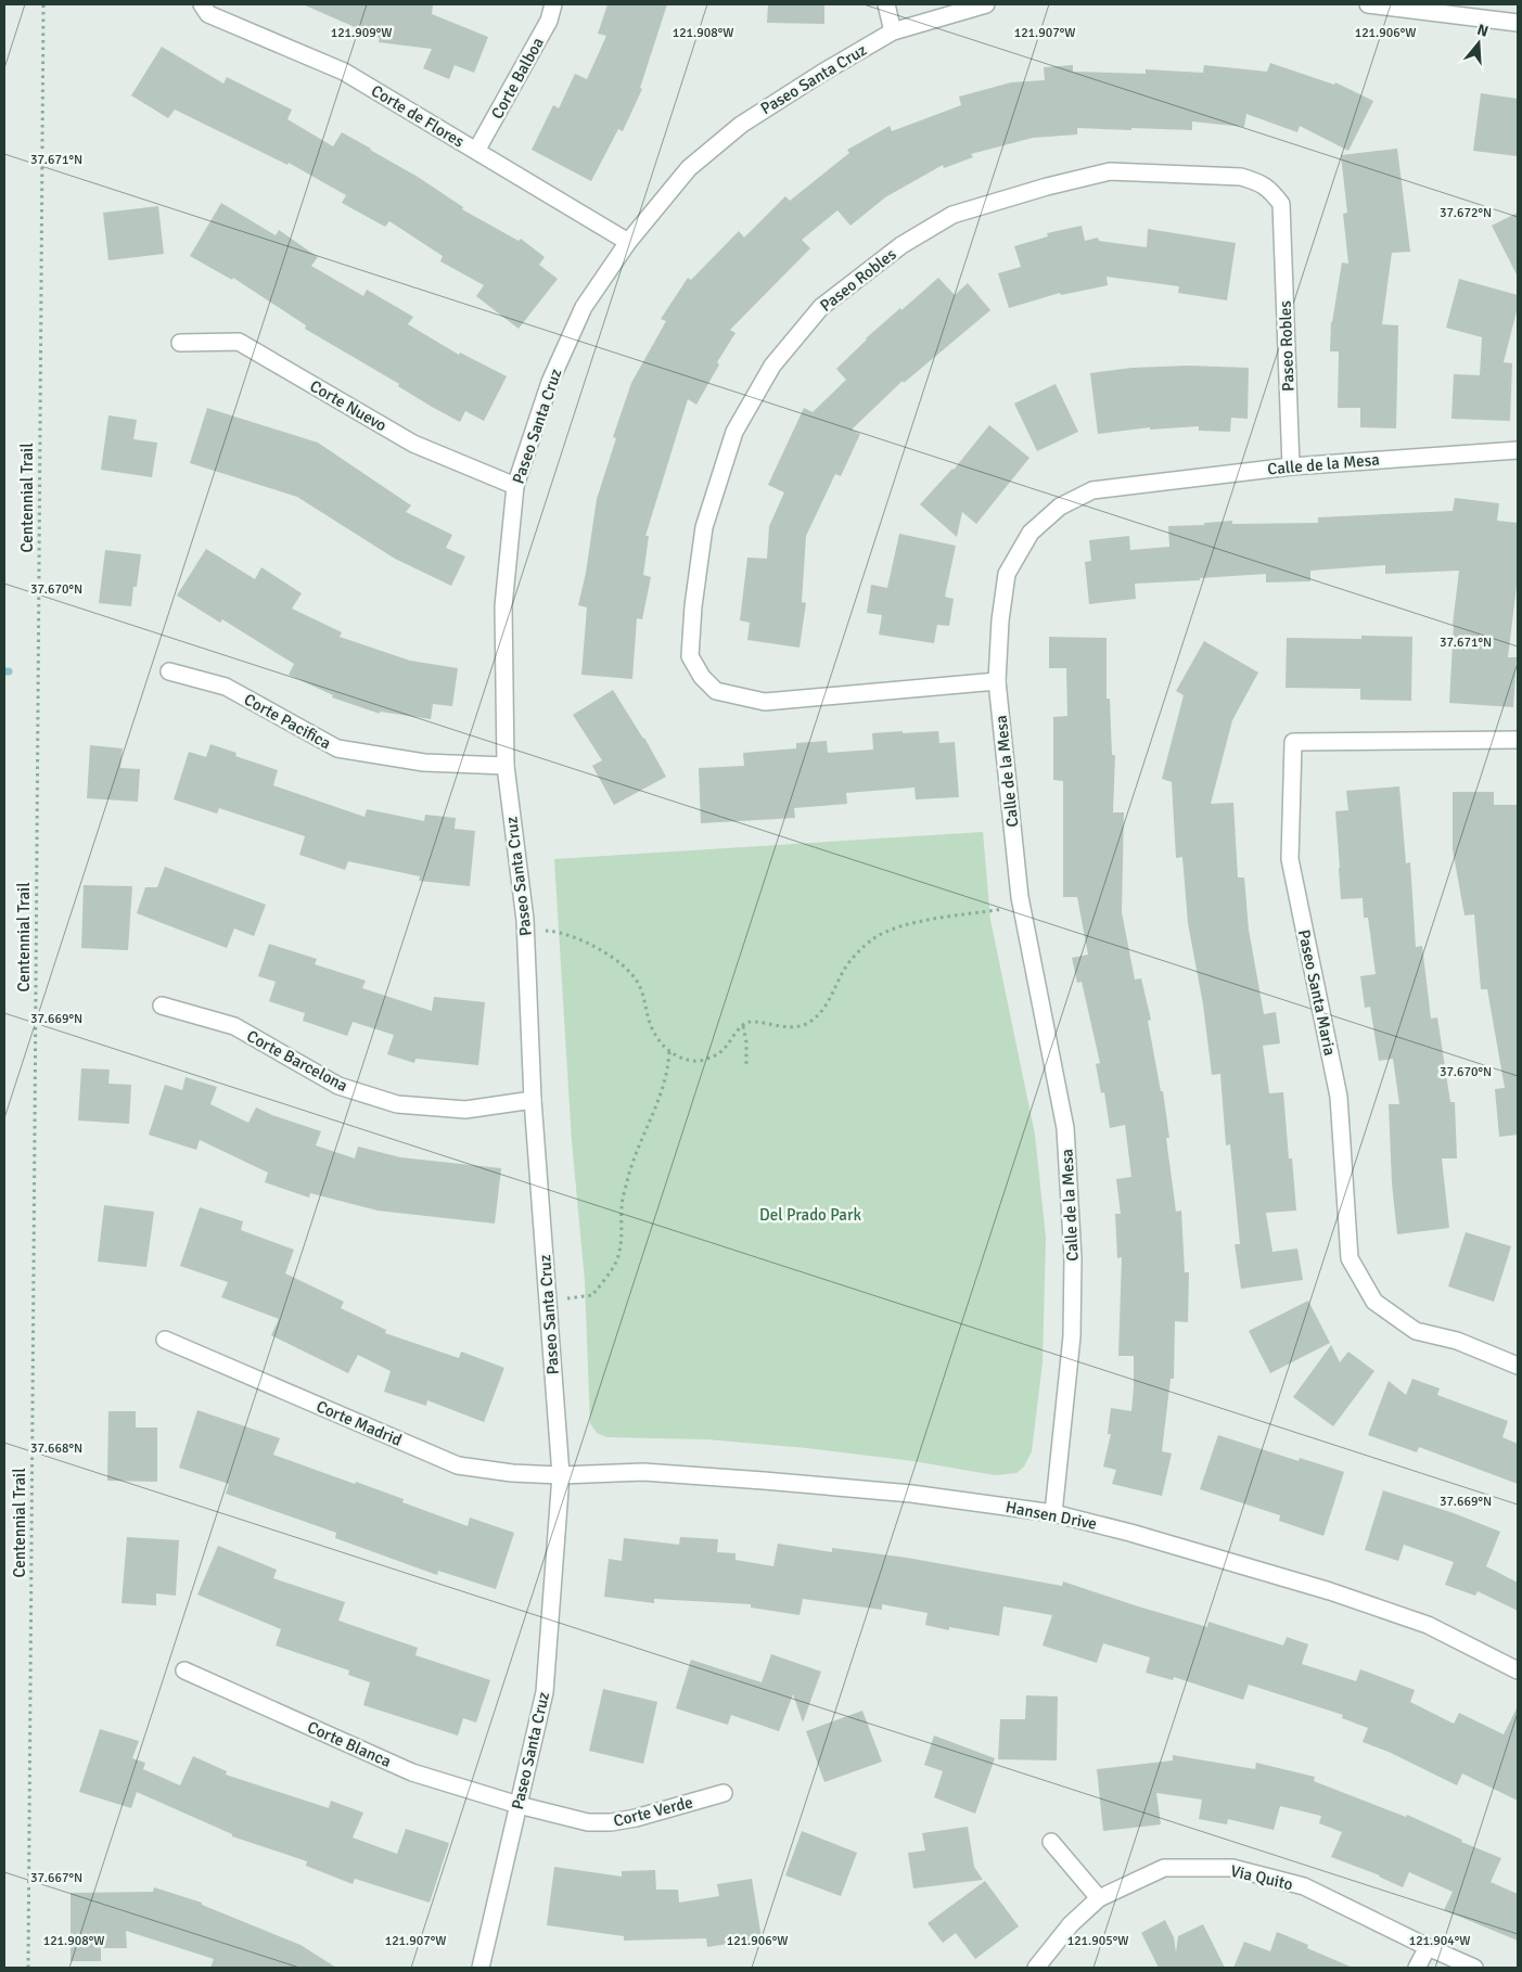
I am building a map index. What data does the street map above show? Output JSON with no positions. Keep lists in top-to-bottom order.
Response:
{
  "streets": {
    "street": [
      "Corte Balboa",
      "Paseo Santa Cruz",
      "Corte de Flores",
      "Paseo Robles",
      "Corte Nuevo",
      "Calle de la Mesa",
      "Corte Pacifica",
      "Paseo Santa Maria",
      "Corte Barcelona",
      "Corte Madrid",
      "Hansen Drive",
      "Corte Blanca",
      "Corte Verde",
      "Via Quito"
    ],
    "path": ["Centennial Trail"]
  },
  "crossings": [
    ["Corte Balboa", "Corte de Flores"],
    ["Paseo Santa Cruz", "Corte de Flores"],
    ["Paseo Santa Cruz", "Corte Nuevo"],
    ["Paseo Santa Cruz", "Corte Pacifica"],
    ["Paseo Santa Cruz", "Corte Barcelona"],
    ["Paseo Santa Cruz", "Corte Madrid"],
    ["Paseo Santa Cruz", "Hansen Drive"],
    ["Paseo Santa Cruz", "Corte Blanca"],
    ["Paseo Santa Cruz", "Corte Verde"],
    ["Paseo Robles", "Calle de la Mesa"],
    ["Calle de la Mesa", "Hansen Drive"],
    ["Corte Madrid", "Hansen Drive"],
    ["Corte Blanca", "Corte Verde"]
  ],
  "parks": ["Del Prado Park"],
  "north": "top",
  "coordinates": [
    "121.909°W",
    "121.908°W",
    "121.907°W",
    "121.906°W",
    "37.671°N",
    "37.672°N",
    "37.670°N",
    "37.669°N",
    "37.668°N",
    "37.667°N",
    "121.905°W",
    "121.904°W"
  ]
}
